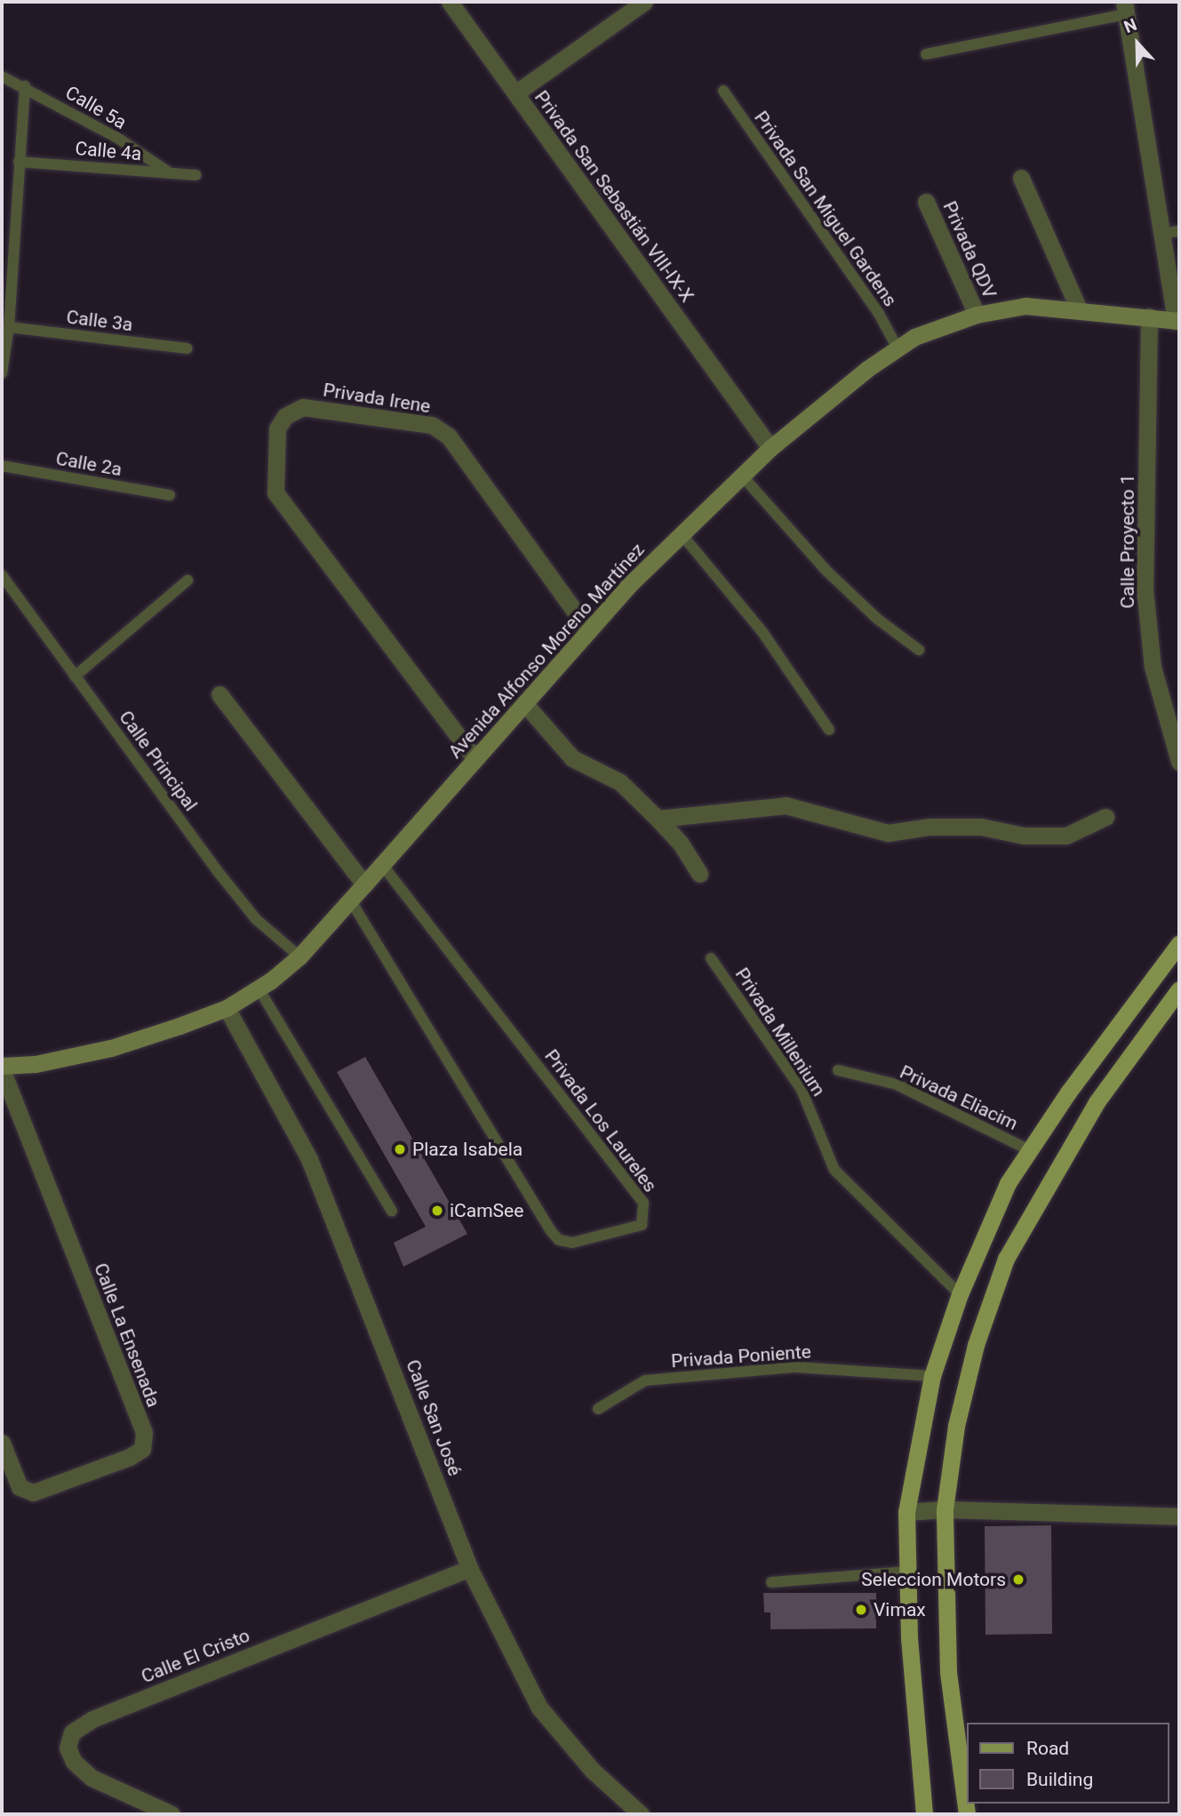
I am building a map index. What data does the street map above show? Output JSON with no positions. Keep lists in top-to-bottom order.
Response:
{
  "streets": {
    "main road": ["Avenida Alfonso Moreno Martínez"],
    "street": [
      "Privada San Sebastián VIII-IX-X",
      "Privada QDV",
      "Privada Irene",
      "Calle Proyecto 1",
      "Calle La Ensenada",
      "Calle San José",
      "Calle El Cristo"
    ],
    "lane": [
      "Calle 5a",
      "Calle 4a",
      "Privada San Miguel Gardens",
      "Calle 3a",
      "Calle 2a",
      "Calle Principal",
      "Privada Millenium",
      "Privada Eliacim",
      "Privada Los Laureles",
      "Privada Poniente"
    ]
  },
  "crossings": [
    ["Calle 5a", "Calle 4a"],
    ["Privada San Sebastián VIII-IX-X", "Avenida Alfonso Moreno Martínez"],
    ["Privada San Miguel Gardens", "Avenida Alfonso Moreno Martínez"],
    ["Privada QDV", "Avenida Alfonso Moreno Martínez"],
    ["Privada Irene", "Avenida Alfonso Moreno Martínez"],
    ["Calle Proyecto 1", "Avenida Alfonso Moreno Martínez"],
    ["Avenida Alfonso Moreno Martínez", "Calle Principal"],
    ["Avenida Alfonso Moreno Martínez", "Privada Los Laureles"],
    ["Avenida Alfonso Moreno Martínez", "Calle La Ensenada"],
    ["Avenida Alfonso Moreno Martínez", "Calle San José"],
    ["Calle San José", "Calle El Cristo"]
  ],
  "places": [
    "Plaza Isabela",
    "iCamSee",
    "Seleccion Motors",
    "Vimax"
  ],
  "legend": ["Road", "Building"],
  "north": "top"
}
